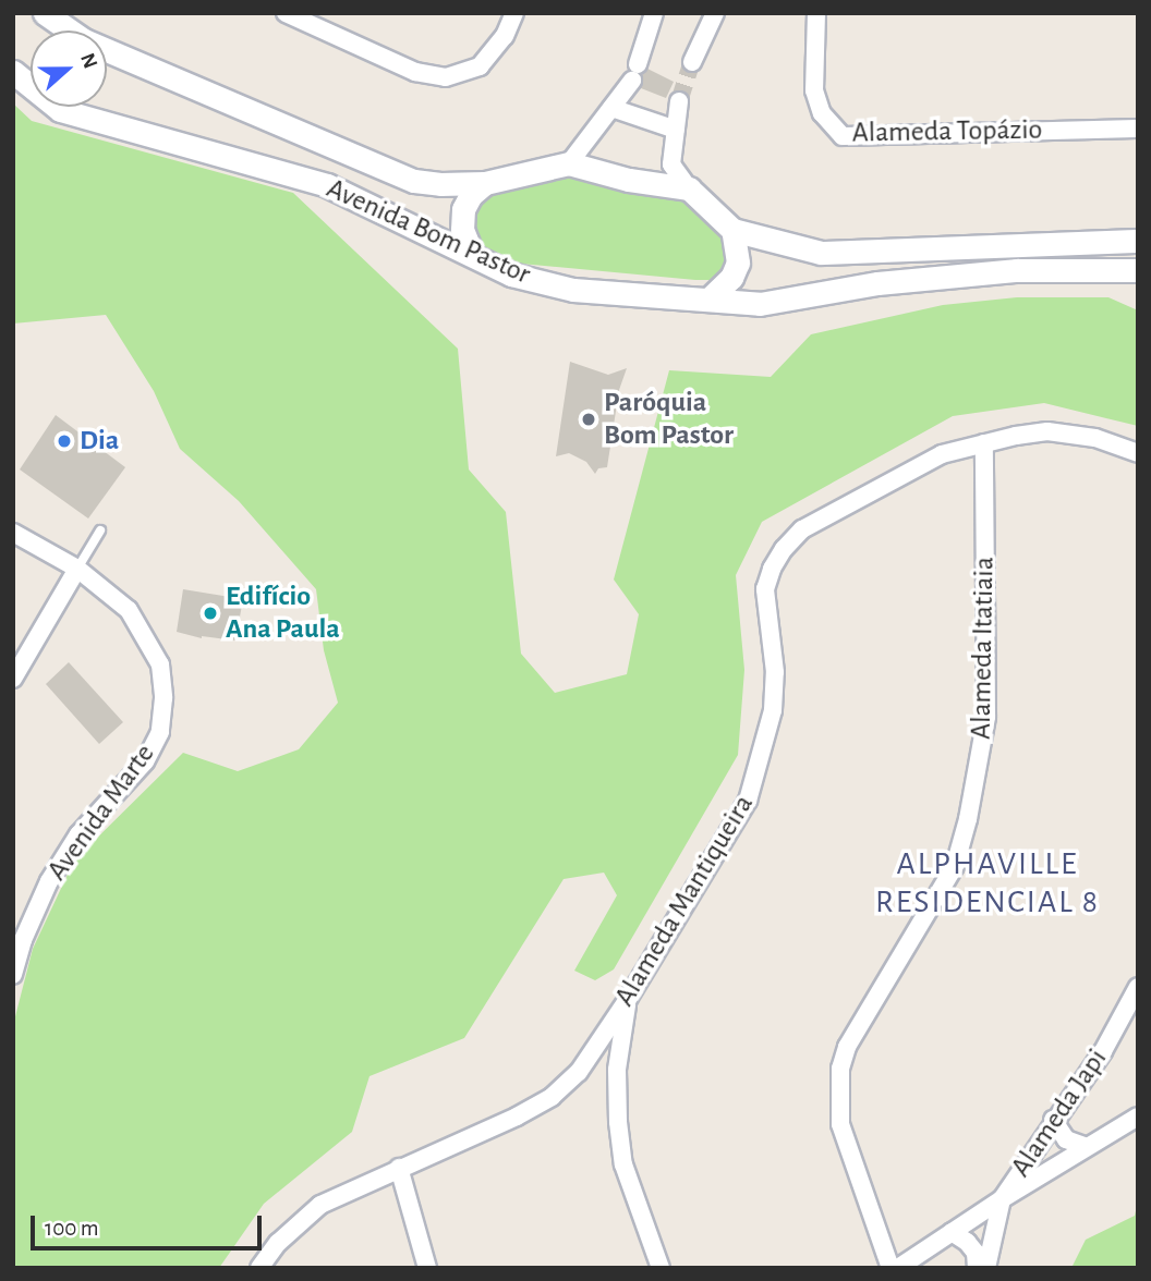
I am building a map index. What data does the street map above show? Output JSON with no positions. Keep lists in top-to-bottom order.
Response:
{
  "streets": {
    "street": [
      "Alameda Topázio",
      "Avenida Bom Pastor",
      "Alameda Itatiaia",
      "Avenida Marte",
      "Alameda Mantiqueira",
      "Alameda Japi"
    ]
  },
  "crossings": [
    ["Alameda Itatiaia", "Alameda Mantiqueira"]
  ],
  "districts": ["ALPHAVILLE RESIDENCIAL 8"],
  "places": ["Paróquia Bom Pastor", "Dia", "Edifício Ana Paula"],
  "scale_bar": "100 m",
  "north": "right"
}
